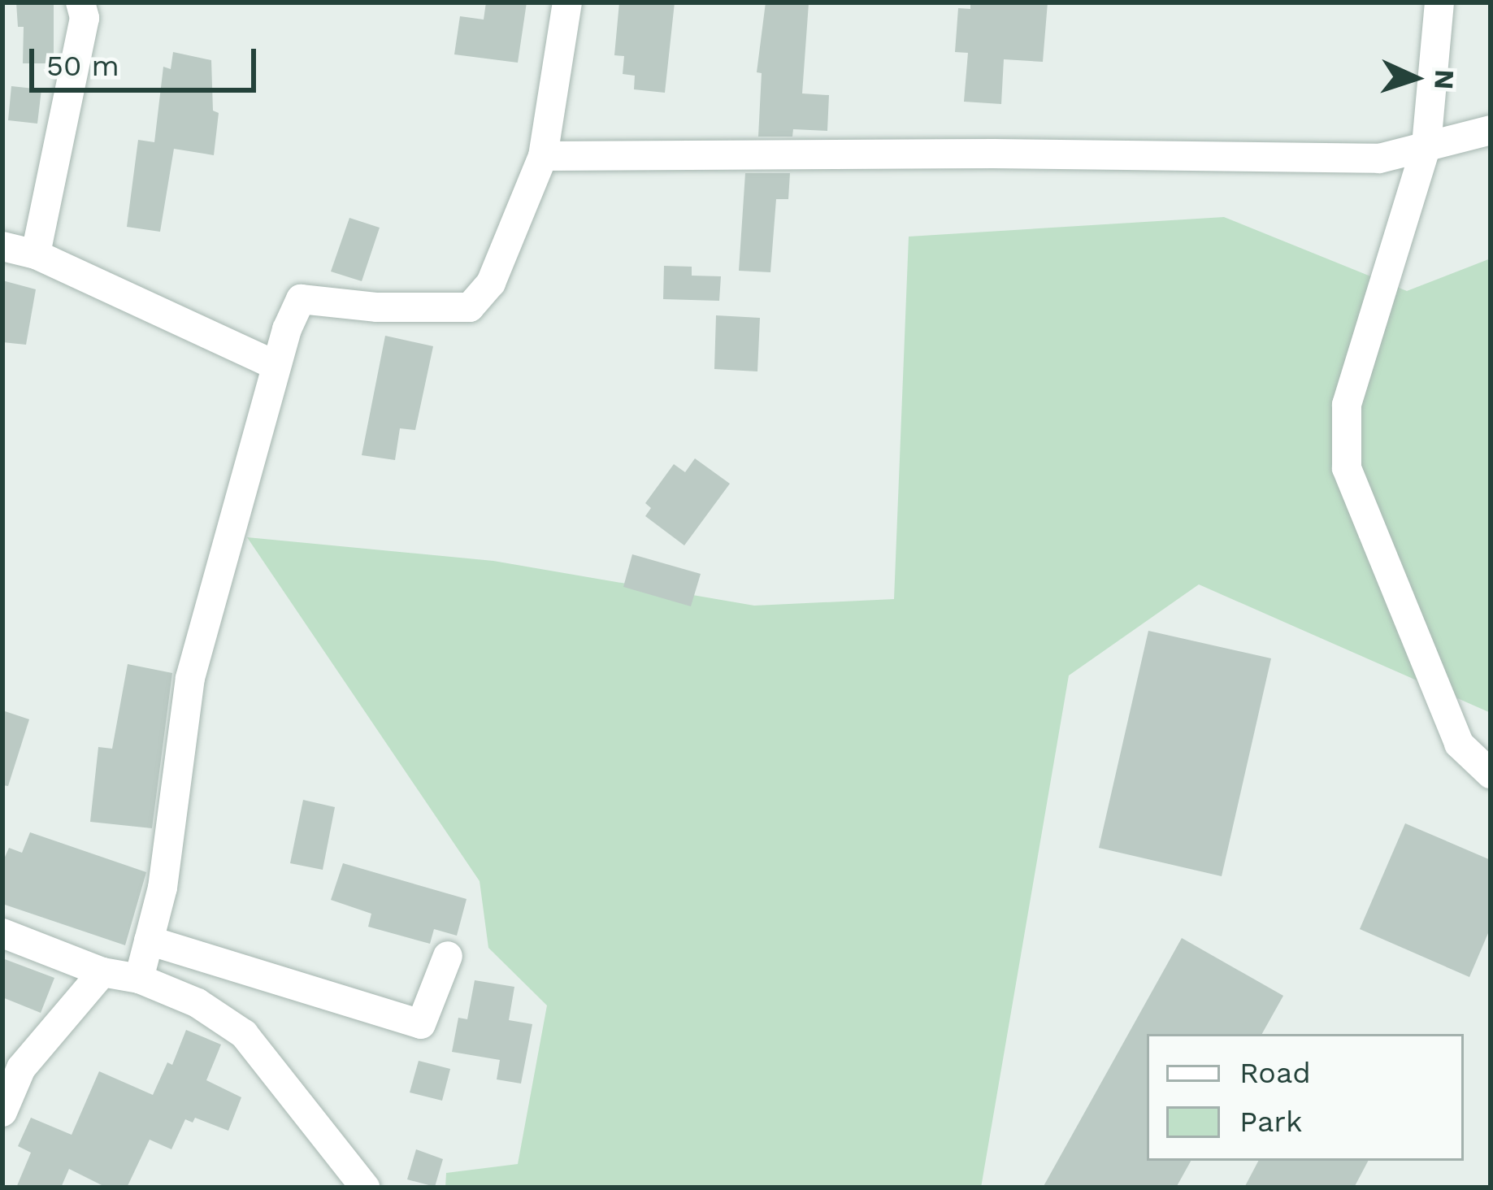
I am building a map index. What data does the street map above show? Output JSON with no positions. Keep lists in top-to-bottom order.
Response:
{
  "legend": ["Road", "Park"],
  "scale_bar": "50 m",
  "north": "right"
}
